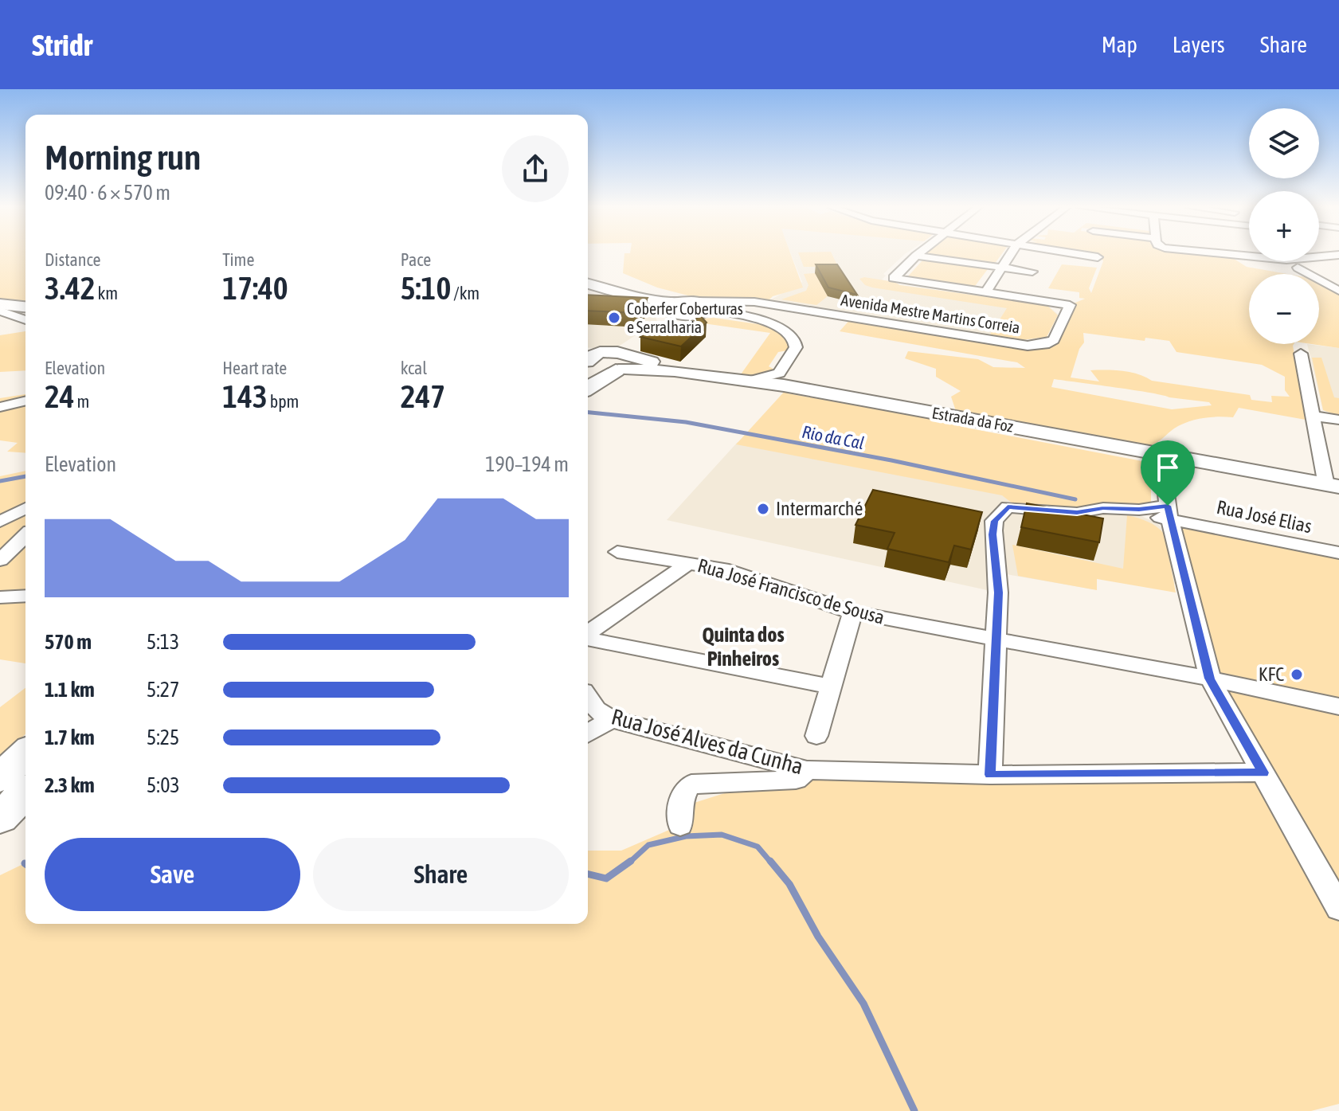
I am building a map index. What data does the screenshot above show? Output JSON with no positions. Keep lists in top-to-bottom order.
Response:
{
  "streets": {
    "main road": ["Estrada da Foz"],
    "street": [
      "Avenida Mestre Martins Correia",
      "Rua José Elias",
      "Rua José Francisco de Sousa",
      "Rua José Alves da Cunha"
    ]
  },
  "districts": ["Quinta dos Pinheiros"],
  "water": ["Rio da Cal"],
  "places": ["Coberfer Coberturas e Serralharia", "Intermarché", "KFC"],
  "page": {
    "header": "Stridr",
    "nav": ["Map", "Layers", "Share"],
    "map_buttons": ["+", "−"],
    "heading": ["Morning run", "09:40 · 6 × 570 m"],
    "stats": [
      ["Distance", "3.42 km"],
      ["Time", "17:40"],
      ["Pace", "5:10 /km"],
      ["Elevation", "24 m"],
      ["Heart rate", "143 bpm"],
      ["kcal", "247"]
    ],
    "chart": ["Elevation", "190–194 m"],
    "list": [
      {
        "name": "570 m",
        "note": "5:13"
      },
      {
        "name": "1.1 km",
        "note": "5:27"
      },
      {
        "name": "1.7 km",
        "note": "5:25"
      },
      {
        "name": "2.3 km",
        "note": "5:03"
      }
    ],
    "buttons": ["Save", "Share"]
  }
}
